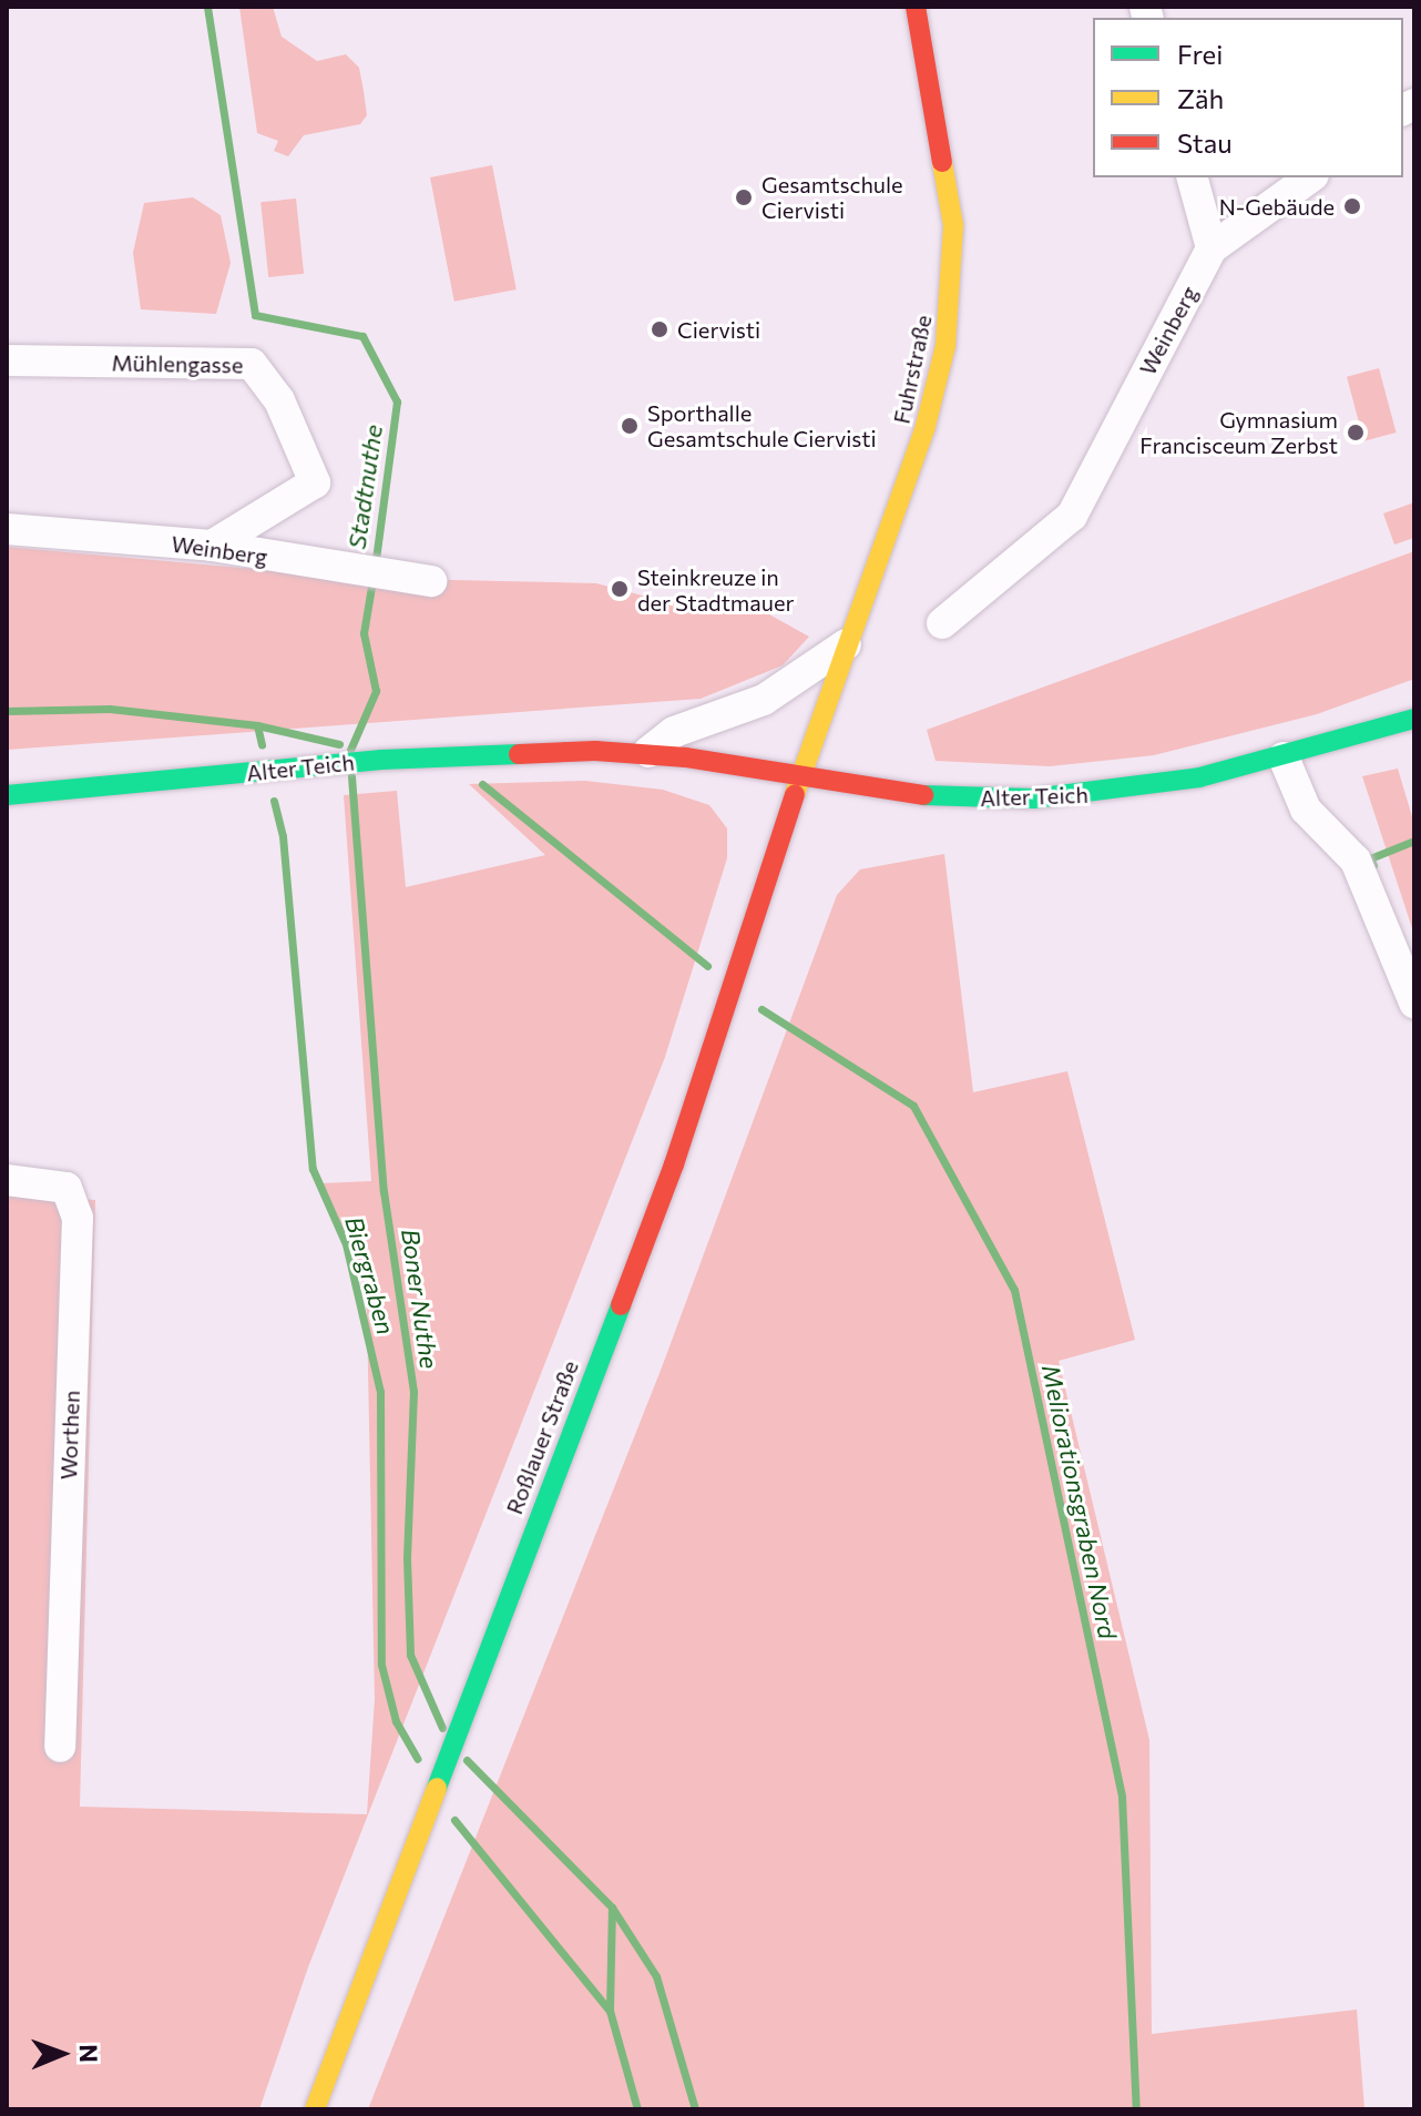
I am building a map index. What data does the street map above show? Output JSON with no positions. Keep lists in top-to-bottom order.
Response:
{
  "streets": {
    "main road": ["Fuhrstraße", "Alter Teich", "Roßlauer Straße"],
    "street": ["Weinberg", "Mühlengasse", "Worthen"]
  },
  "crossings": [
    ["Weinberg", "Mühlengasse"],
    ["Fuhrstraße", "Alter Teich"],
    ["Fuhrstraße", "Roßlauer Straße"],
    ["Alter Teich", "Roßlauer Straße"]
  ],
  "water": [
    "Stadtnuthe",
    "Biergraben",
    "Boner Nuthe",
    "Meliorationsgraben Nord"
  ],
  "places": [
    "Gesamtschule Ciervisti",
    "N-Gebäude",
    "Ciervisti",
    "Sporthalle Gesamtschule Ciervisti",
    "Gymnasium Francisceum Zerbst",
    "Steinkreuze in der Stadtmauer"
  ],
  "legend": ["Frei", "Zäh", "Stau"],
  "north": "right"
}
